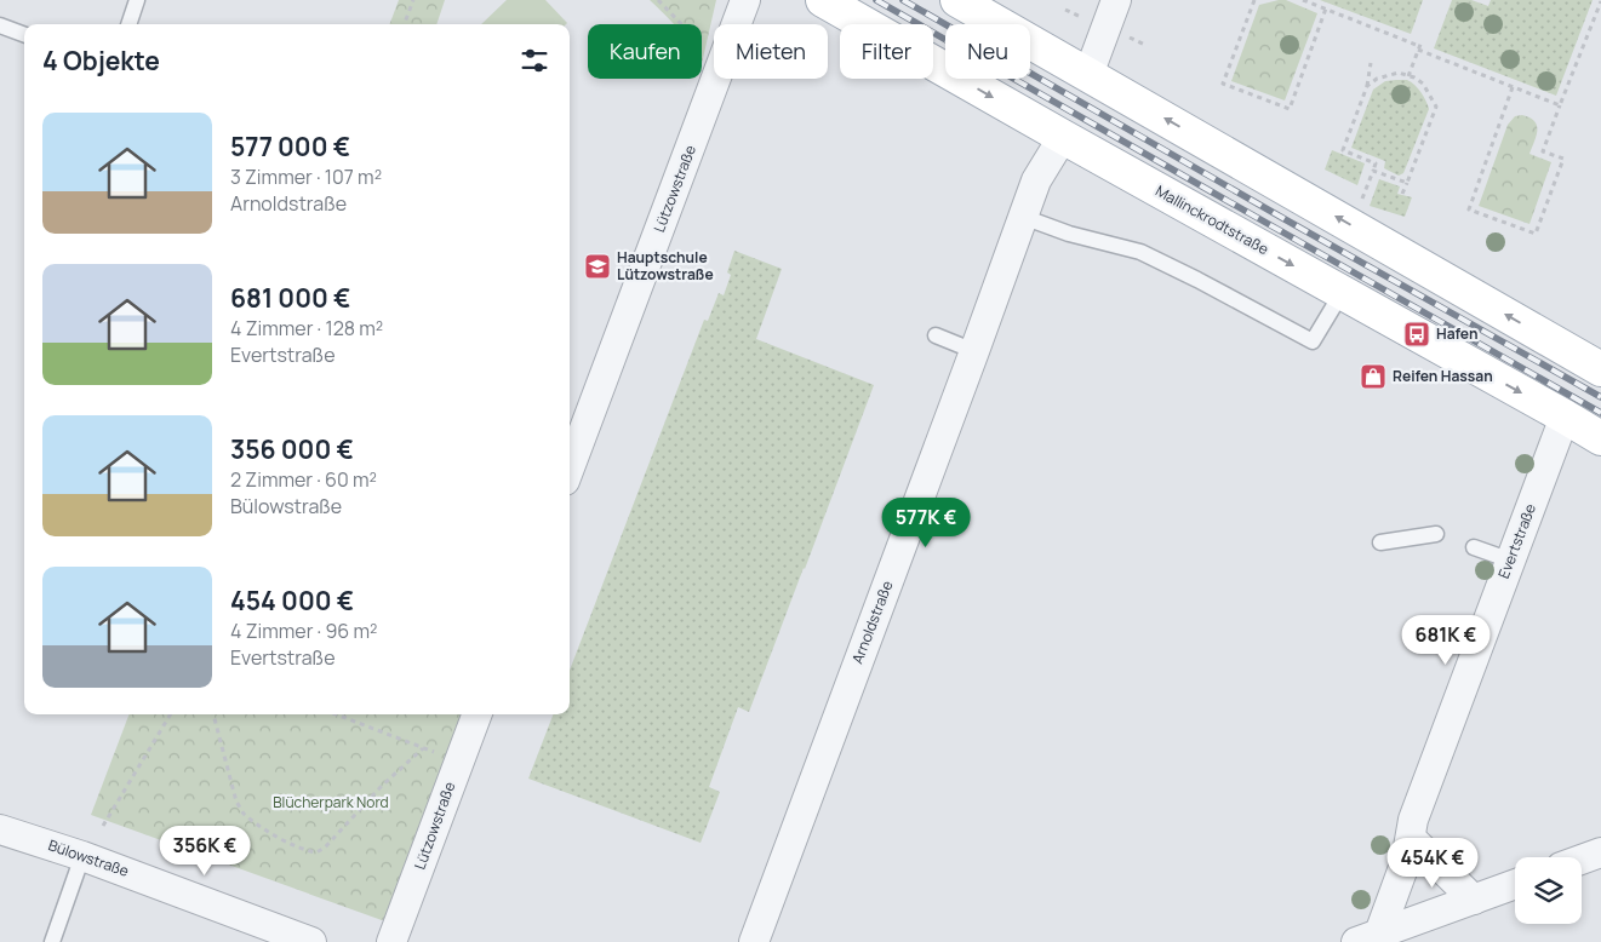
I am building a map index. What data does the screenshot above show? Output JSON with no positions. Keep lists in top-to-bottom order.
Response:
{
  "streets": {
    "main road": ["Mallinckrodtstraße"],
    "street": [
      "Lützowstraße",
      "Evertstraße",
      "Arnoldstraße",
      "Bülowstraße"
    ]
  },
  "crossings": [
    ["Mallinckrodtstraße", "Evertstraße"],
    ["Mallinckrodtstraße", "Arnoldstraße"]
  ],
  "parks": ["Blücherpark Nord"],
  "places": {
    "school or university": ["Hauptschule Lützowstraße"],
    "bus stop": ["Hafen"],
    "shop": ["Reifen Hassan"]
  },
  "page": {
    "chip": [
      "Kaufen",
      "Mieten",
      "Filter",
      "Neu"
    ],
    "heading": "4 Objekte",
    "list": [
      {
        "name": "577 000 €",
        "note": "3 Zimmer · 107 m² · Arnoldstraße"
      },
      {
        "name": "681 000 €",
        "note": "4 Zimmer · 128 m² · Evertstraße"
      },
      {
        "name": "356 000 €",
        "note": "2 Zimmer · 60 m² · Bülowstraße"
      },
      {
        "name": "454 000 €",
        "note": "4 Zimmer · 96 m² · Evertstraße"
      }
    ],
    "price": [
      "577K €",
      "681K €",
      "356K €",
      "454K €"
    ]
  }
}
